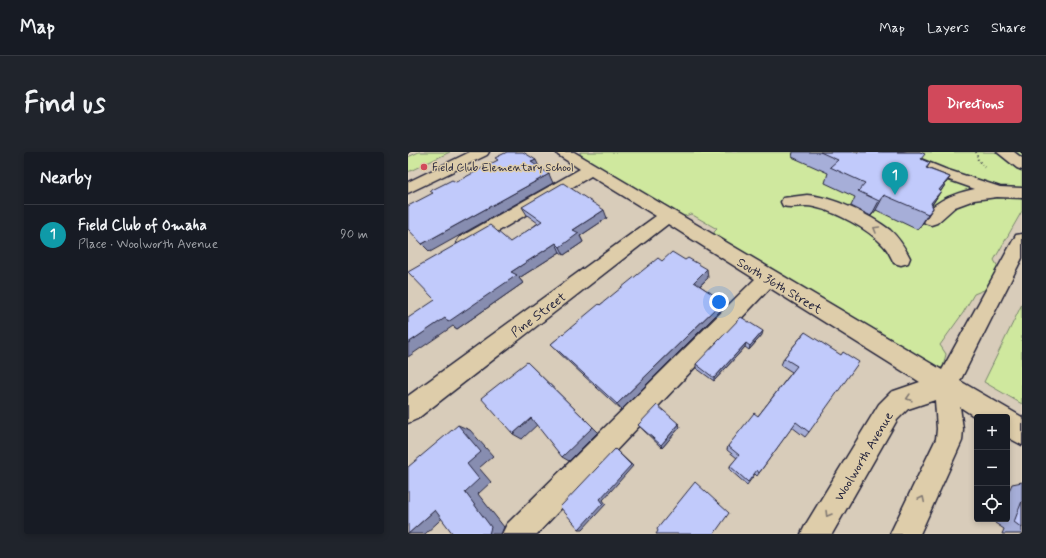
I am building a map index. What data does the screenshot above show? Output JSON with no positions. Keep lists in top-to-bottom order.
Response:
{
  "streets": {
    "street": ["South 36th Street", "Pine Street", "Woolworth Avenue"]
  },
  "crossings": [
    ["South 36th Street", "Pine Street"],
    ["South 36th Street", "Woolworth Avenue"]
  ],
  "places": ["Field Club Elementary School"],
  "page": {
    "header": "Map",
    "nav": ["Map", "Layers", "Share"],
    "buttons": "Directions",
    "title": "Find us",
    "heading": "Nearby",
    "pins": "1",
    "list": [
      {
        "mark": "1",
        "name": "Field Club of Omaha",
        "note": "Place · Woolworth Avenue",
        "value": "90 m"
      }
    ],
    "map_buttons": ["+", "−"]
  }
}
